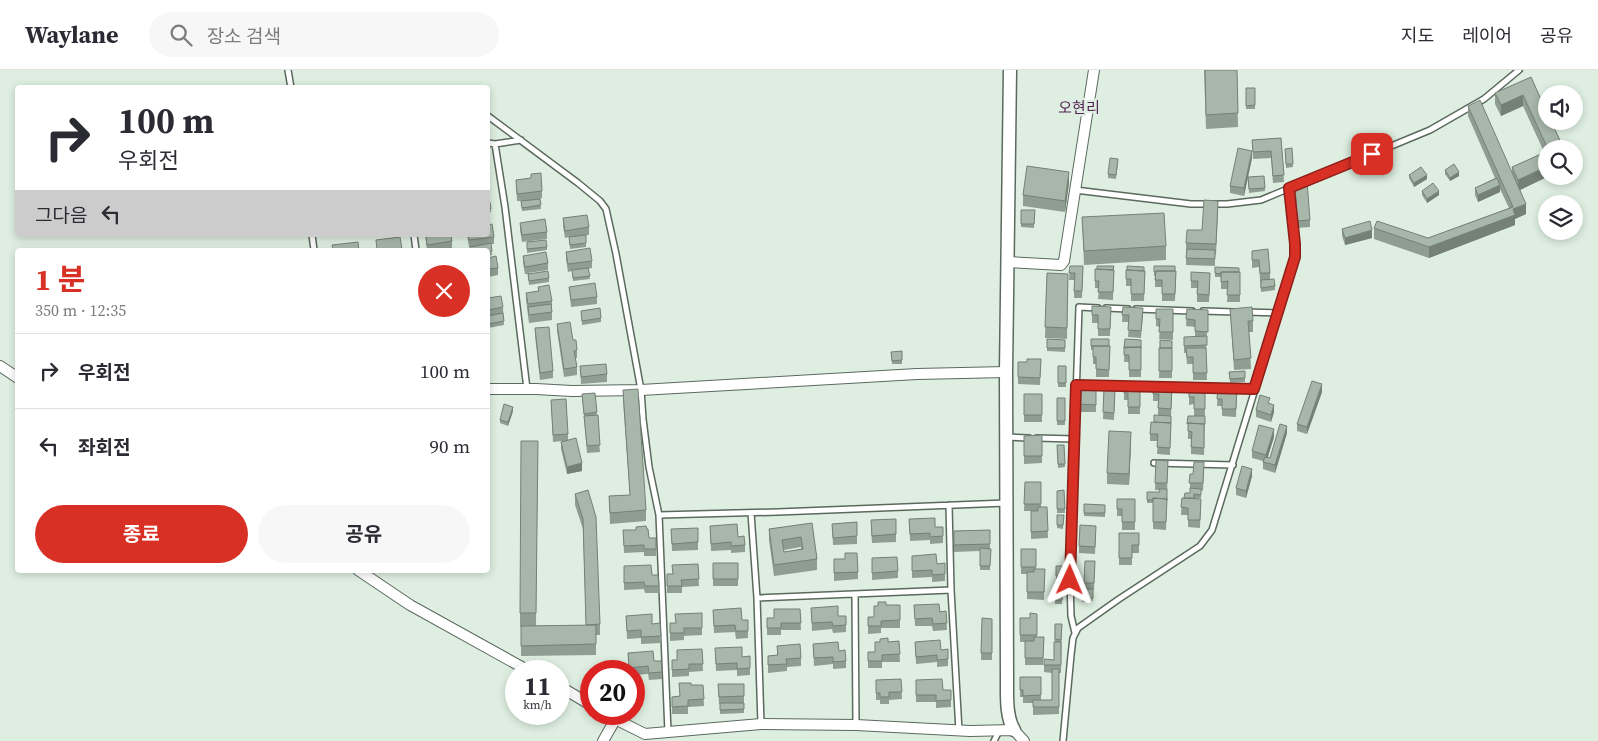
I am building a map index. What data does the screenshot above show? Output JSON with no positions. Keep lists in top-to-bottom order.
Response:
{
  "districts": ["오현리"],
  "page": {
    "header": "Waylane",
    "search": "장소 검색",
    "nav": ["지도", "레이어", "공유"],
    "turn": ["100 m", "우회전"],
    "then": "그다음",
    "heading": ["1 분", "350 m · 12:35"],
    "list": [
      {
        "name": "우회전",
        "value": "100 m"
      },
      {
        "name": "좌회전",
        "value": "90 m"
      }
    ],
    "buttons": ["종료", "공유"],
    "speed": "11 km/h",
    "limit": "20"
  }
}
